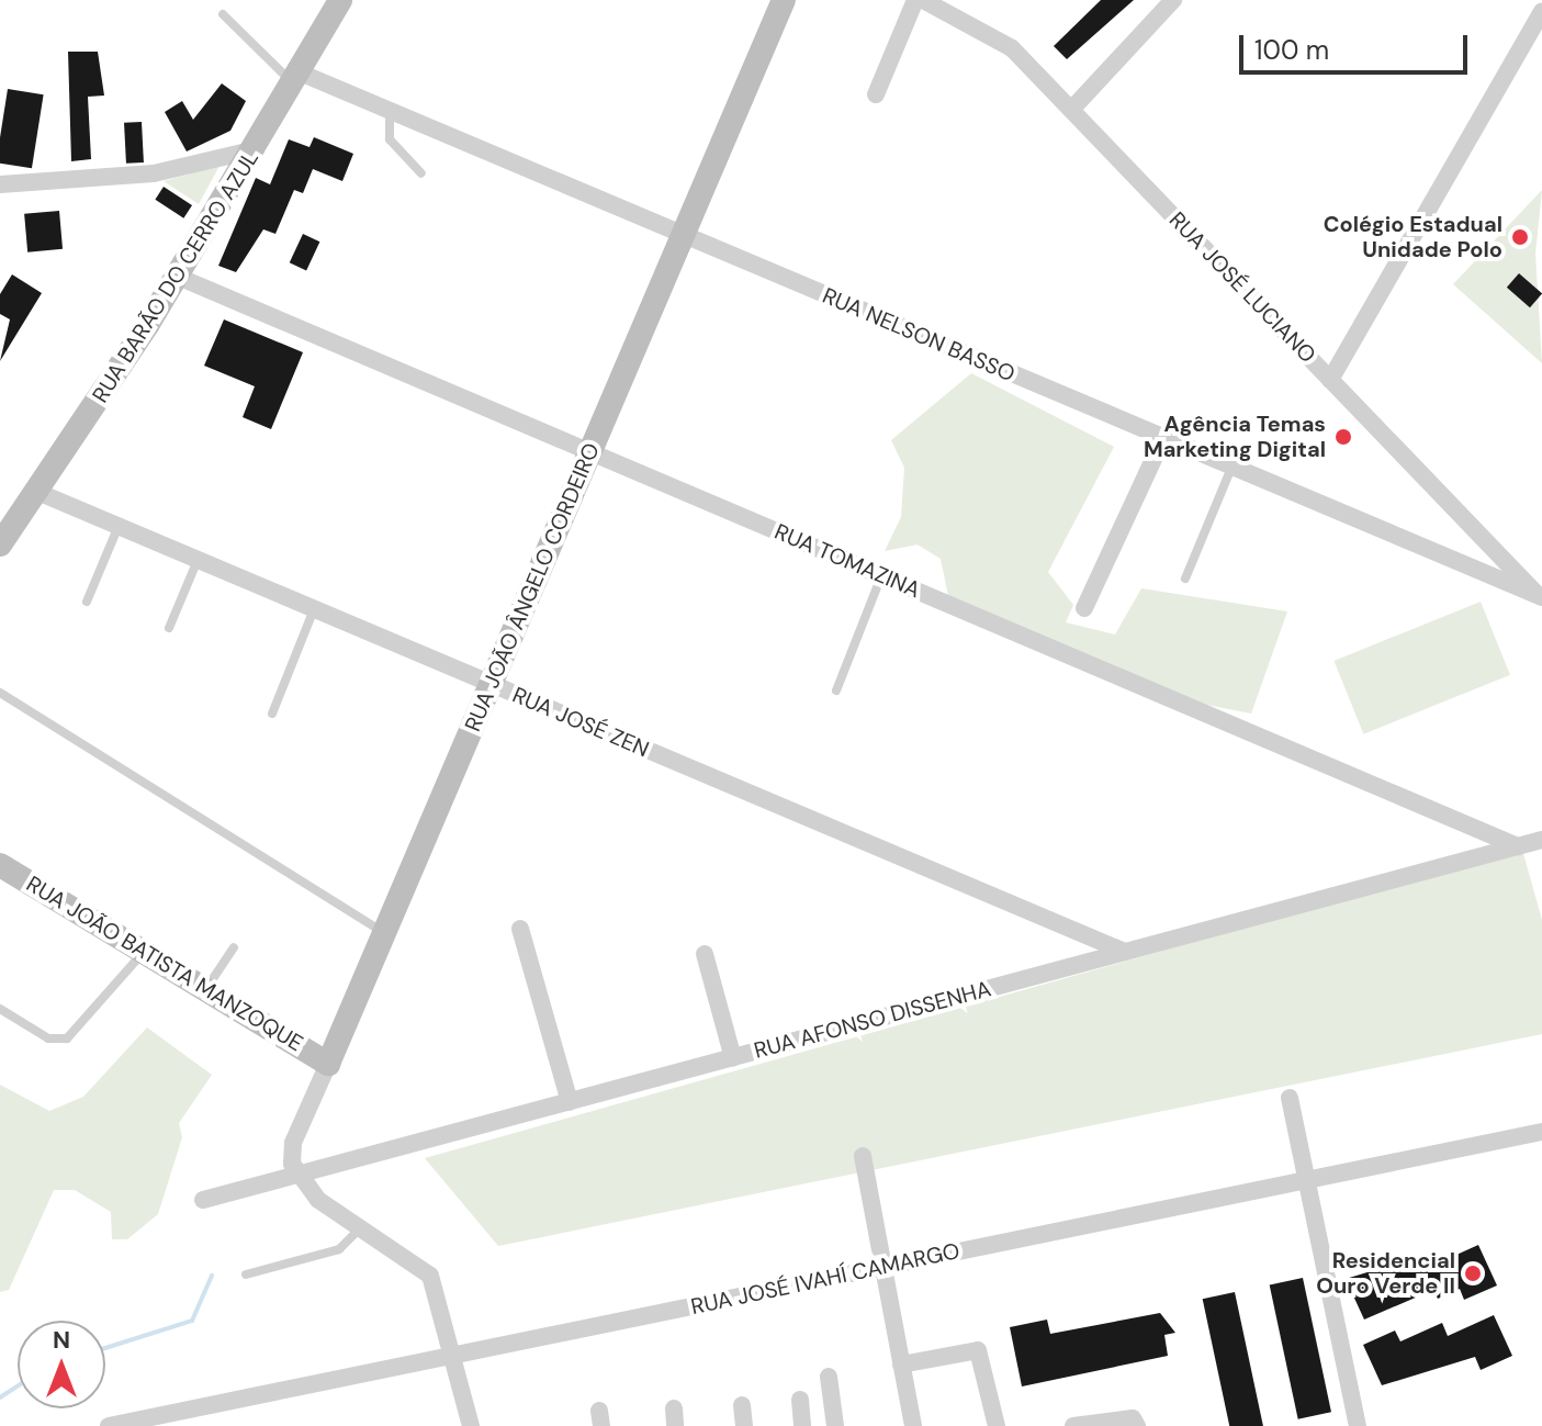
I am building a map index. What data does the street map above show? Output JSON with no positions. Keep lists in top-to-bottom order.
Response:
{
  "streets": {
    "street": [
      "RUA BARÃO DO CERRO AZUL",
      "RUA JOSÉ LUCIANO",
      "RUA NELSON BASSO",
      "RUA TOMAZINA",
      "RUA JOÃO ÂNGELO CORDEIRO",
      "RUA JOSÉ ZEN",
      "RUA JOÃO BATISTA MANZOQUE",
      "RUA AFONSO DISSENHA",
      "RUA JOSÉ IVAHÍ CAMARGO"
    ]
  },
  "crossings": [
    ["RUA BARÃO DO CERRO AZUL", "RUA NELSON BASSO"],
    ["RUA BARÃO DO CERRO AZUL", "RUA TOMAZINA"],
    ["RUA BARÃO DO CERRO AZUL", "RUA JOSÉ ZEN"],
    ["RUA JOSÉ LUCIANO", "RUA NELSON BASSO"],
    ["RUA NELSON BASSO", "RUA JOÃO ÂNGELO CORDEIRO"],
    ["RUA TOMAZINA", "RUA JOÃO ÂNGELO CORDEIRO"],
    ["RUA TOMAZINA", "RUA AFONSO DISSENHA"],
    ["RUA JOÃO ÂNGELO CORDEIRO", "RUA JOSÉ ZEN"],
    ["RUA JOÃO ÂNGELO CORDEIRO", "RUA JOÃO BATISTA MANZOQUE"],
    ["RUA JOÃO ÂNGELO CORDEIRO", "RUA AFONSO DISSENHA"],
    ["RUA JOSÉ ZEN", "RUA AFONSO DISSENHA"]
  ],
  "places": ["Colégio Estadual Unidade Polo", "Agência Temas Marketing Digital", "Residencial Ouro Verde II"],
  "scale_bar": "100 m",
  "north": "top"
}
